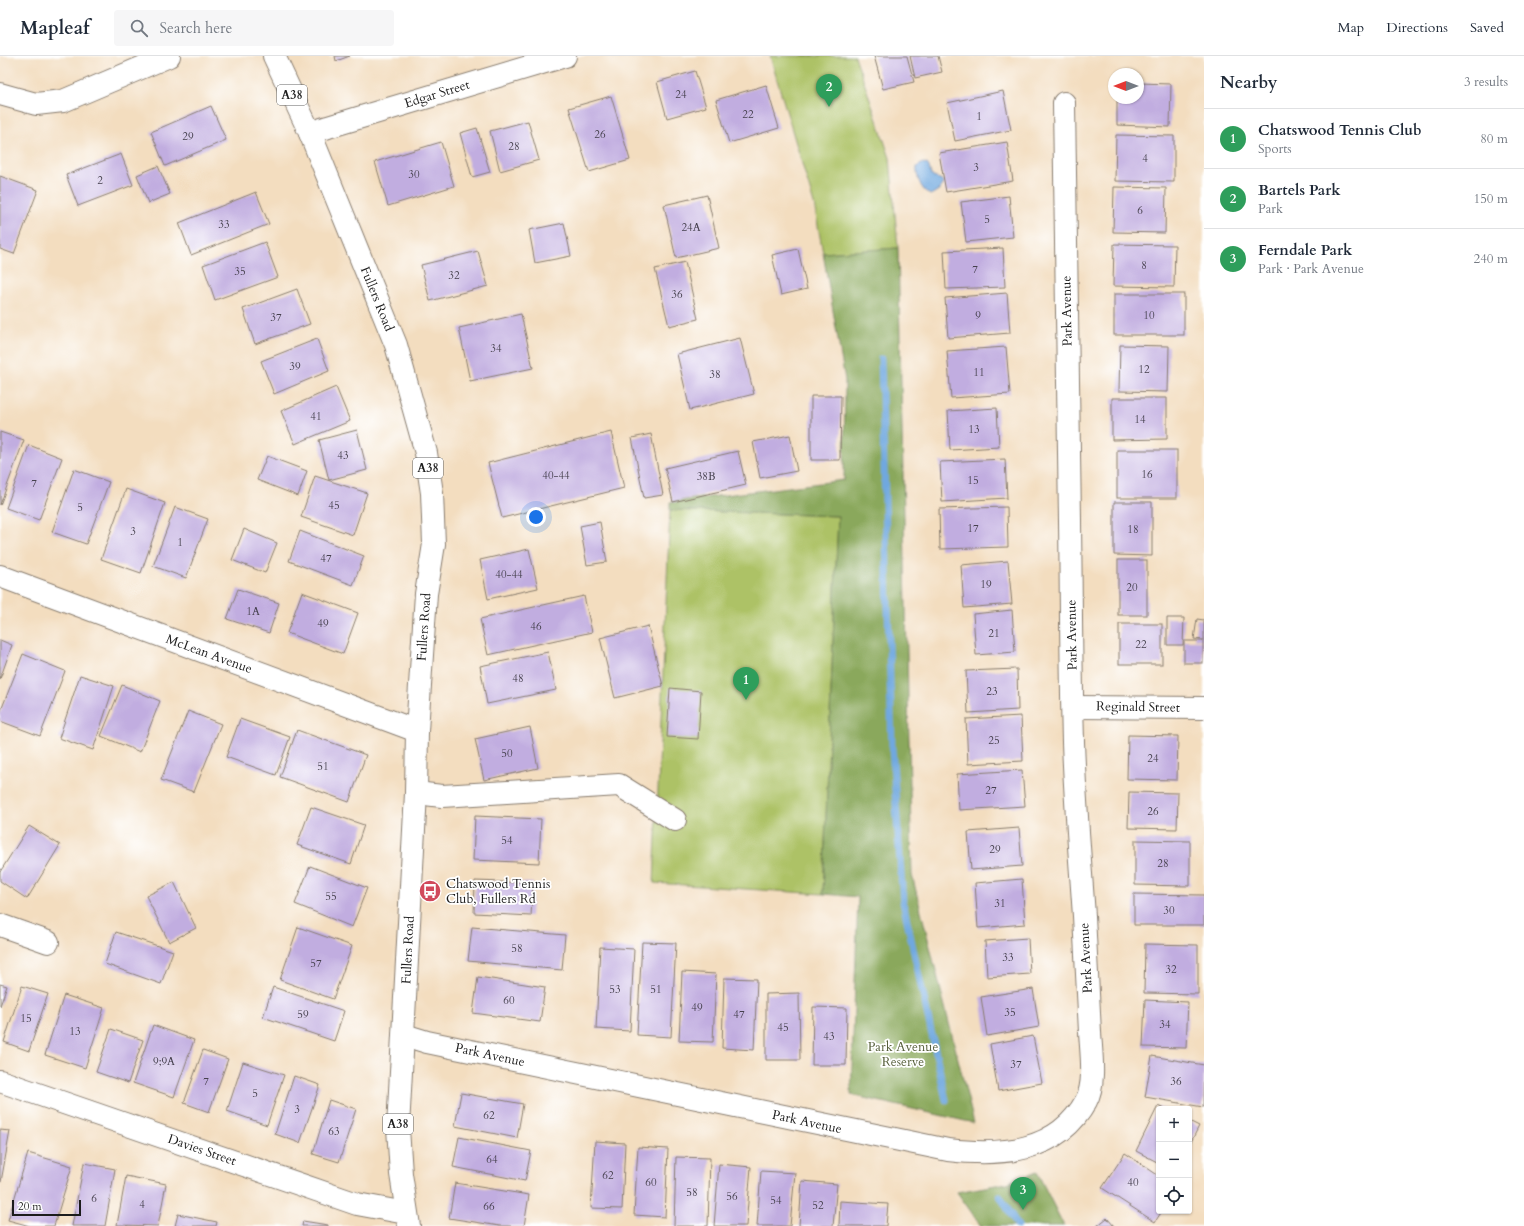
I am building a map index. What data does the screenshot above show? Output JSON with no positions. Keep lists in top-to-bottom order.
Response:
{
  "streets": {
    "street": [
      "Edgar Street",
      "A38",
      "Fullers Road",
      "Park Avenue",
      "McLean Avenue",
      "Reginald Street",
      "Davies Street"
    ]
  },
  "crossings": [
    ["Edgar Street", "Fullers Road"],
    ["Fullers Road", "Park Avenue"],
    ["Fullers Road", "McLean Avenue"],
    ["Fullers Road", "Davies Street"],
    ["Park Avenue", "Reginald Street"]
  ],
  "parks": ["Park Avenue Reserve"],
  "places": {
    "bus stop": ["Chatswood Tennis Club, Fullers Rd"]
  },
  "house_numbers": [
    "24",
    "22",
    "1",
    "26",
    "29",
    "28",
    "4",
    "3",
    "30",
    "2",
    "6",
    "5",
    "33",
    "24A",
    "8",
    "7",
    "35",
    "32",
    "36",
    "9",
    "10",
    "37",
    "34",
    "39",
    "12",
    "11",
    "38",
    "41",
    "14",
    "13",
    "43",
    "16",
    "40-44",
    "38B",
    "15",
    "7",
    "45",
    "5",
    "17",
    "18",
    "3",
    "1",
    "47",
    "40-44",
    "19",
    "20",
    "1A",
    "49",
    "46",
    "21",
    "22",
    "48",
    "23",
    "25",
    "50",
    "24",
    "51",
    "27",
    "26",
    "54",
    "29",
    "28",
    "55",
    "31",
    "30",
    "58",
    "33",
    "57",
    "32",
    "53",
    "51",
    "60",
    "49",
    "35",
    "59",
    "47",
    "15",
    "34",
    "45",
    "13",
    "43",
    "9;9A",
    "37",
    "7",
    "36",
    "5",
    "3",
    "62",
    "63",
    "64",
    "62",
    "60",
    "40",
    "58",
    "56",
    "6",
    "54",
    "4",
    "52",
    "66"
  ],
  "scale_bar": "20 m",
  "north": "left",
  "page": {
    "header": "Mapleaf",
    "search": "Search here",
    "nav": ["Map", "Directions", "Saved"],
    "heading": ["Nearby", "3 results"],
    "pins": ["2", "1", "3"],
    "list": [
      {
        "mark": "1",
        "name": "Chatswood Tennis Club",
        "note": "Sports",
        "value": "80 m"
      },
      {
        "mark": "2",
        "name": "Bartels Park",
        "note": "Park",
        "value": "150 m"
      },
      {
        "mark": "3",
        "name": "Ferndale Park",
        "note": "Park · Park Avenue",
        "value": "240 m"
      }
    ],
    "map_buttons": ["+", "−"],
    "scale": "20 m"
  }
}
